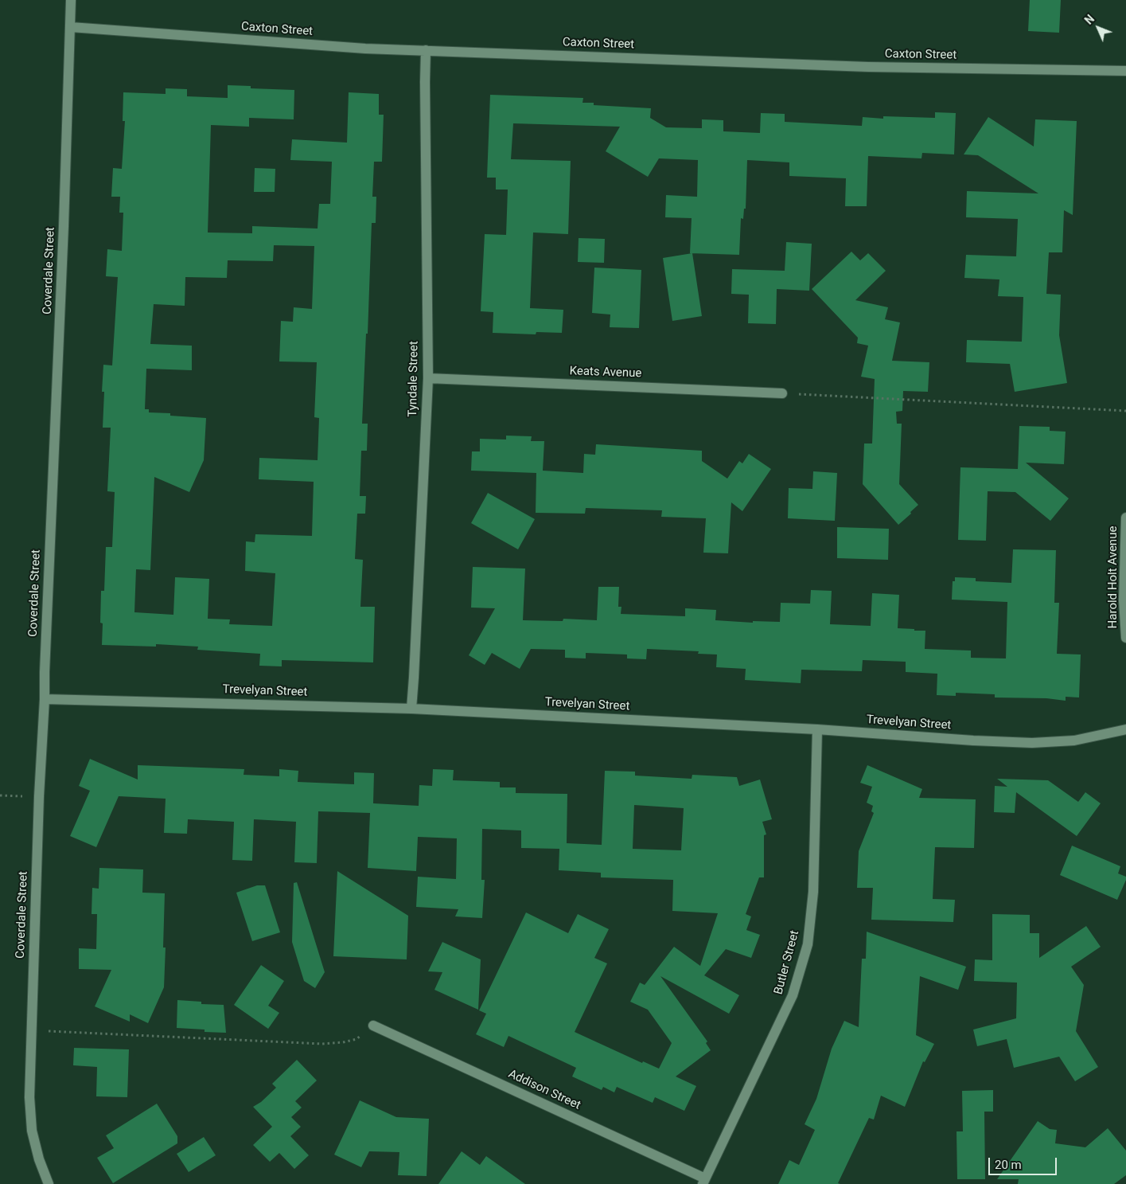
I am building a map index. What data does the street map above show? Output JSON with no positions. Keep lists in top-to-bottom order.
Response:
{
  "streets": {
    "street": [
      "Caxton Street",
      "Coverdale Street",
      "Keats Avenue",
      "Tyndale Street",
      "Harold Holt Avenue",
      "Trevelyan Street",
      "Butler Street",
      "Addison Street"
    ]
  },
  "crossings": [
    ["Caxton Street", "Coverdale Street"],
    ["Caxton Street", "Tyndale Street"],
    ["Coverdale Street", "Trevelyan Street"],
    ["Keats Avenue", "Tyndale Street"],
    ["Tyndale Street", "Trevelyan Street"],
    ["Trevelyan Street", "Butler Street"],
    ["Butler Street", "Addison Street"]
  ],
  "scale_bar": "20 m",
  "north": "top left"
}
